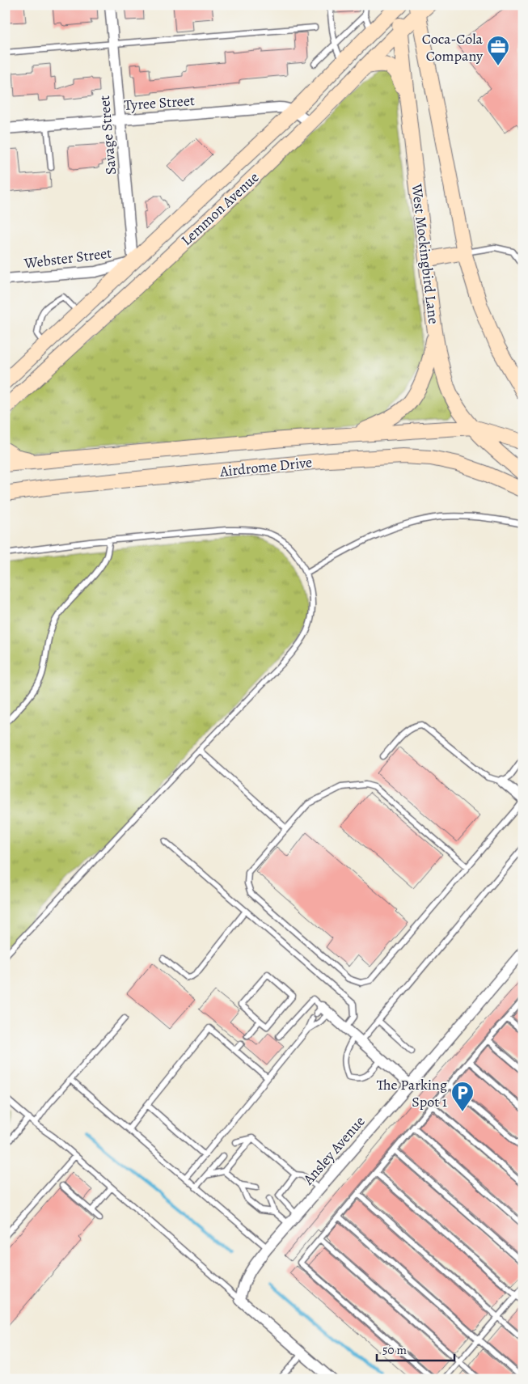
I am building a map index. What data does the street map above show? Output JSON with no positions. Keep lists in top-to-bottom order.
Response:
{
  "streets": {
    "main road": ["Lemmon Avenue", "West Mockingbird Lane", "Airdrome Drive"],
    "street": [
      "Tyree Street",
      "Savage Street",
      "Webster Street",
      "Ansley Avenue"
    ]
  },
  "crossings": [
    ["Tyree Street", "Savage Street"],
    ["Tyree Street", "Lemmon Avenue"],
    ["Savage Street", "Lemmon Avenue"],
    ["Savage Street", "Webster Street"],
    ["Lemmon Avenue", "West Mockingbird Lane"],
    ["Lemmon Avenue", "Webster Street"],
    ["West Mockingbird Lane", "Airdrome Drive"]
  ],
  "places": {
    "office": ["Coca-Cola Company"],
    "parking": ["The Parking Spot 1"]
  },
  "scale_bar": "50 m"
}
